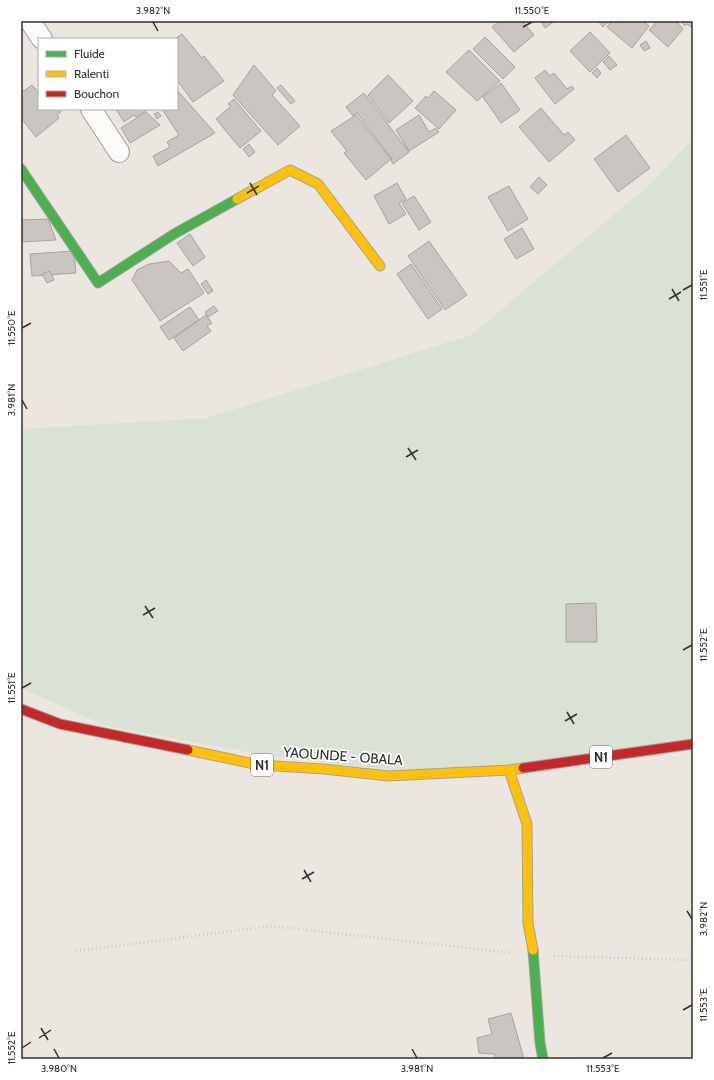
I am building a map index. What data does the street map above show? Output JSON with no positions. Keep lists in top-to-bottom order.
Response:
{
  "streets": {
    "main road": ["YAOUNDE - OBALA", "N1"]
  },
  "legend": ["Fluide", "Ralenti", "Bouchon"],
  "coordinates": [
    "3.982°N",
    "11.550°E",
    "11.551°E",
    "3.981°N",
    "11.552°E",
    "11.553°E",
    "3.980°N"
  ]
}
